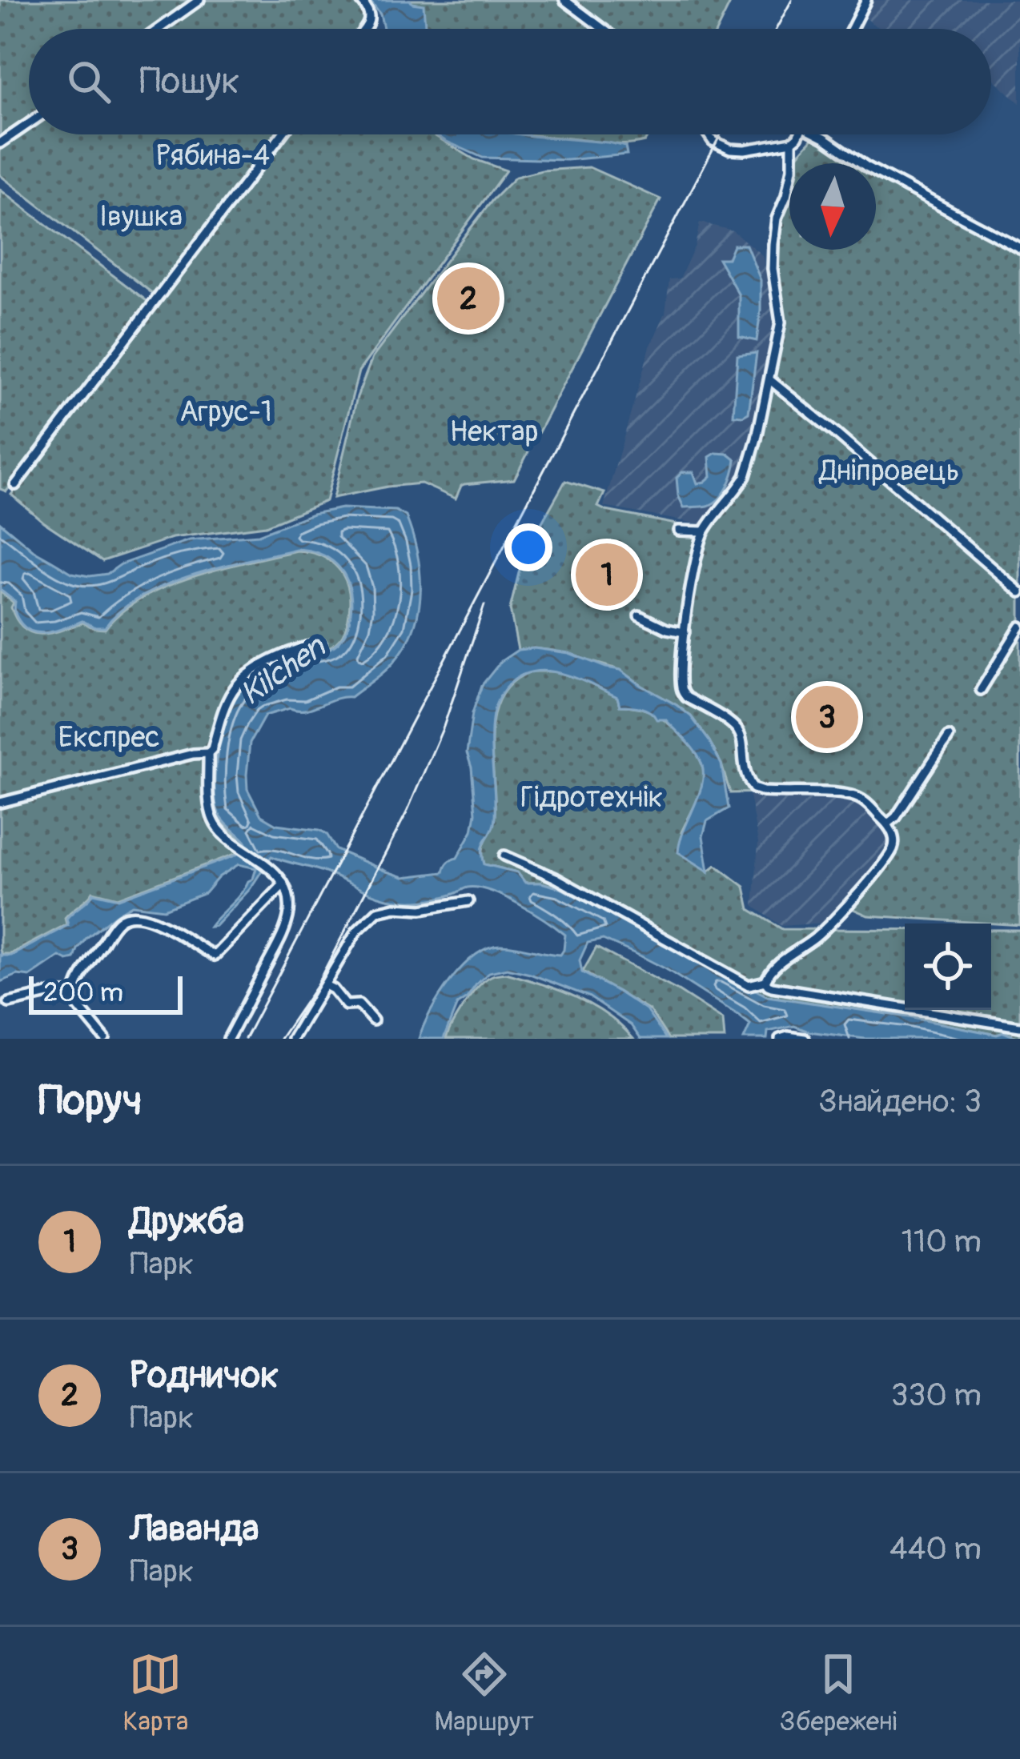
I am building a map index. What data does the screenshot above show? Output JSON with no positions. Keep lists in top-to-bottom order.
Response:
{
  "water": ["Kilchen"],
  "parks": [
    "Рябина-4",
    "Івушка",
    "Агрус-1",
    "Нектар",
    "Дніпровець",
    "Експрес",
    "Гідротехнік"
  ],
  "scale_bar": "200 m",
  "north": "bottom",
  "page": {
    "search": "Пошук",
    "pins": ["2", "1", "3"],
    "scale": "200 m",
    "heading": ["Поруч", "Знайдено: 3"],
    "list": [
      {
        "mark": "1",
        "name": "Дружба",
        "note": "Парк",
        "value": "110 m"
      },
      {
        "mark": "2",
        "name": "Родничок",
        "note": "Парк",
        "value": "330 m"
      },
      {
        "mark": "3",
        "name": "Лаванда",
        "note": "Парк",
        "value": "440 m"
      }
    ],
    "nav": ["Карта", "Маршрут", "Збережені"]
  }
}
